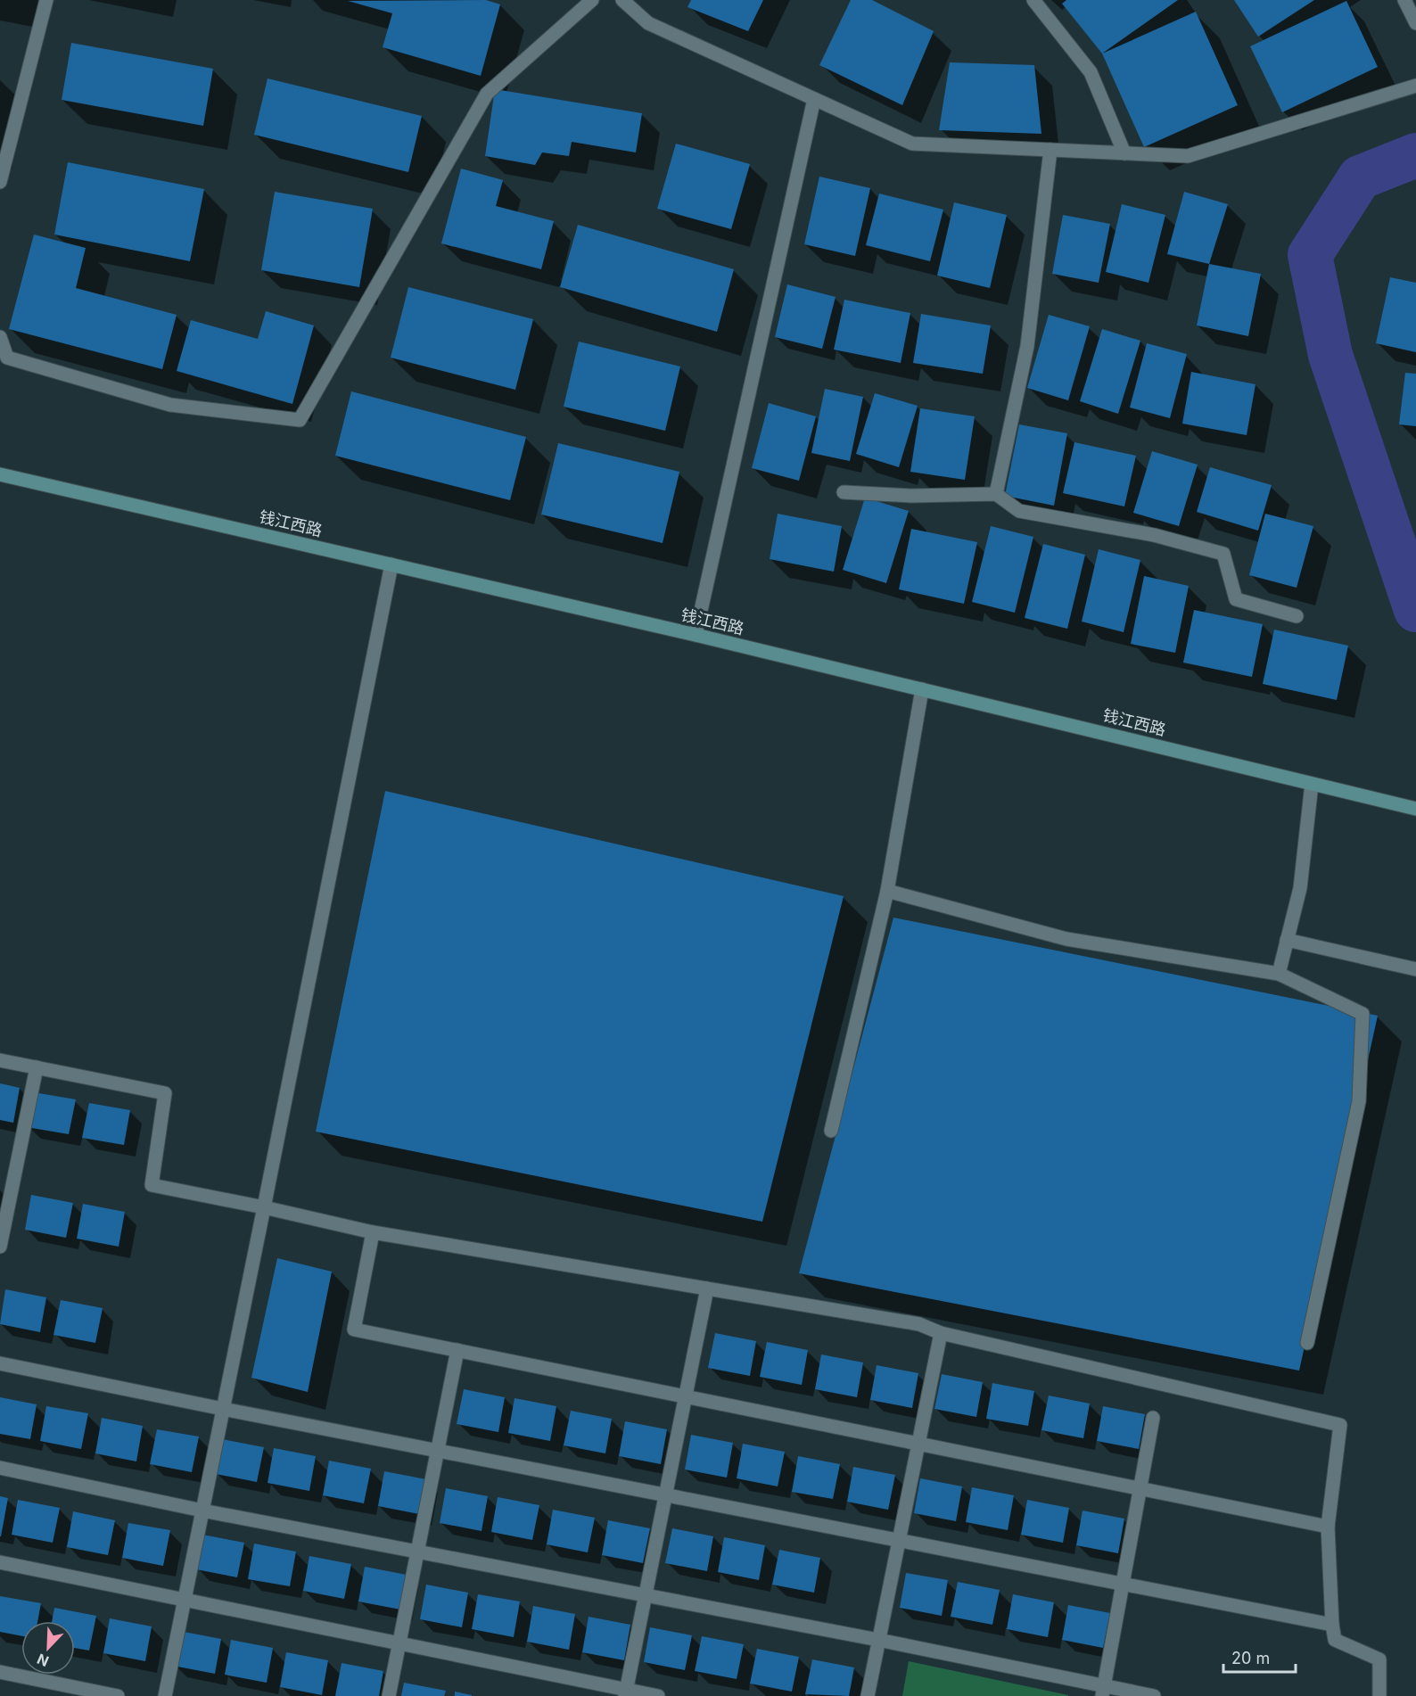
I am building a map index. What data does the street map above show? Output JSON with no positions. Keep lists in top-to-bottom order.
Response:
{
  "streets": {
    "main road": ["钱江西路"]
  },
  "scale_bar": "20 m",
  "north": "bottom left"
}
